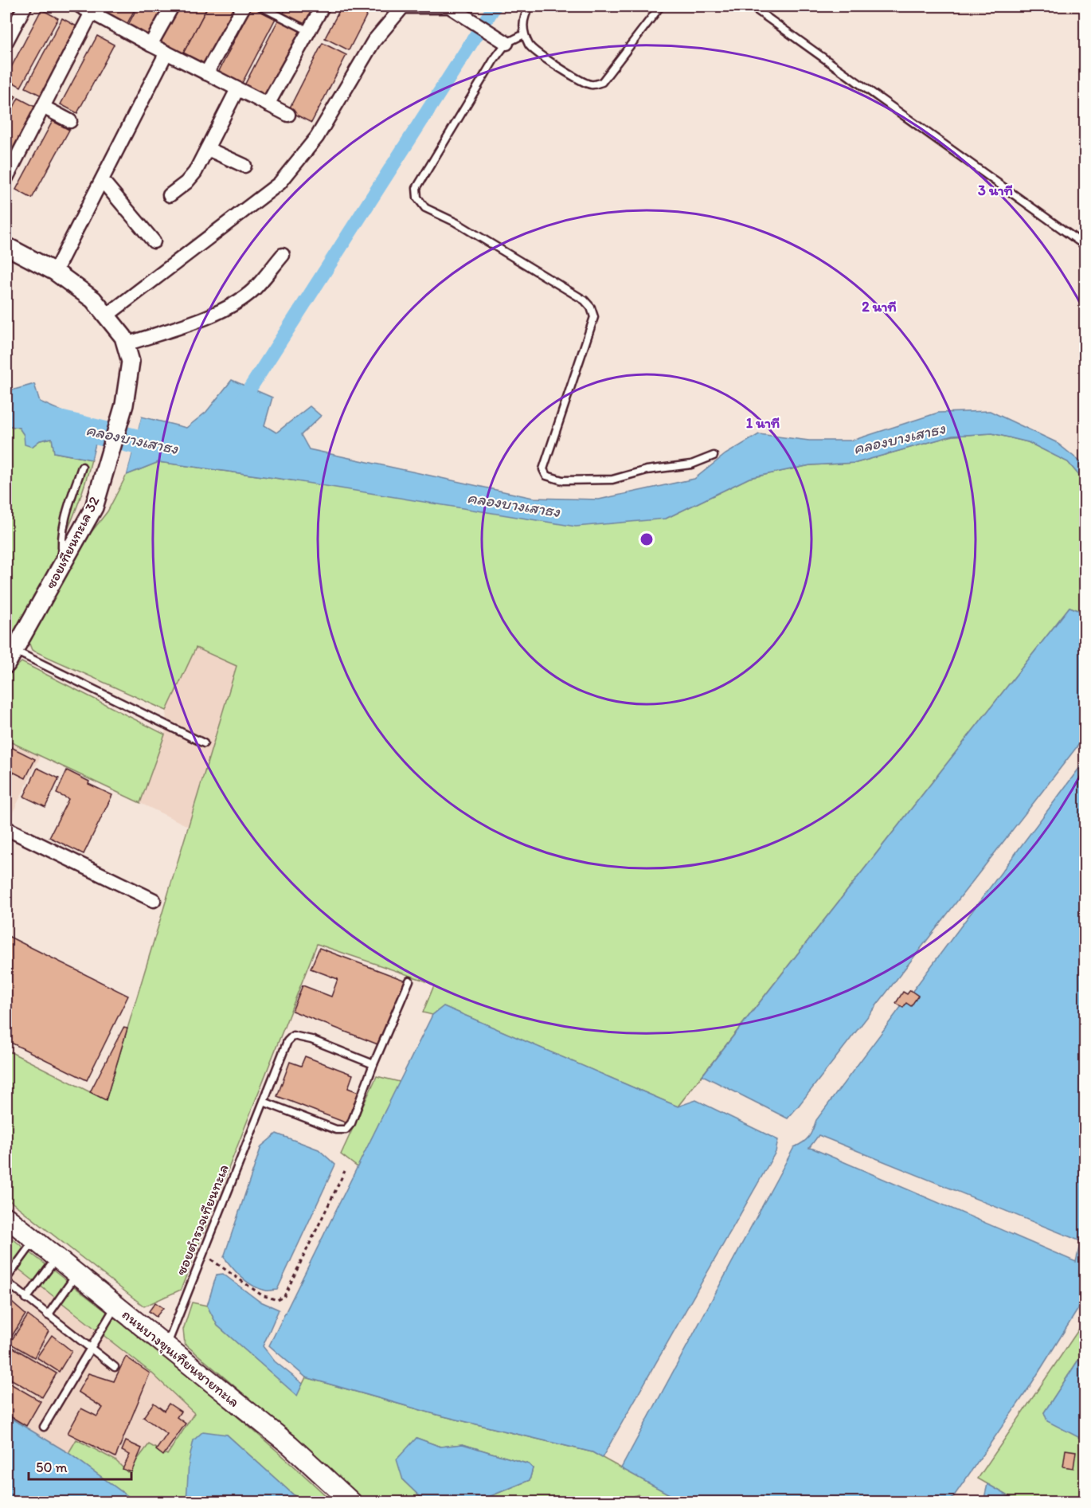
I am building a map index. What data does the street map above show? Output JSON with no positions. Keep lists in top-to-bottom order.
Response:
{
  "streets": {
    "main road": ["ถนนบางขุนเทียนชายทะเล"],
    "street": ["ซอยเทียนทะเล 32"],
    "lane": ["ซอยตำรวจเทียนทะเล"]
  },
  "crossings": [
    ["ซอยตำรวจเทียนทะเล", "ถนนบางขุนเทียนชายทะเล"]
  ],
  "water": ["คลองบางเสาธง"],
  "scale_bar": "50 m",
  "rings": ["3 นาที", "2 นาที", "1 นาที"]
}
